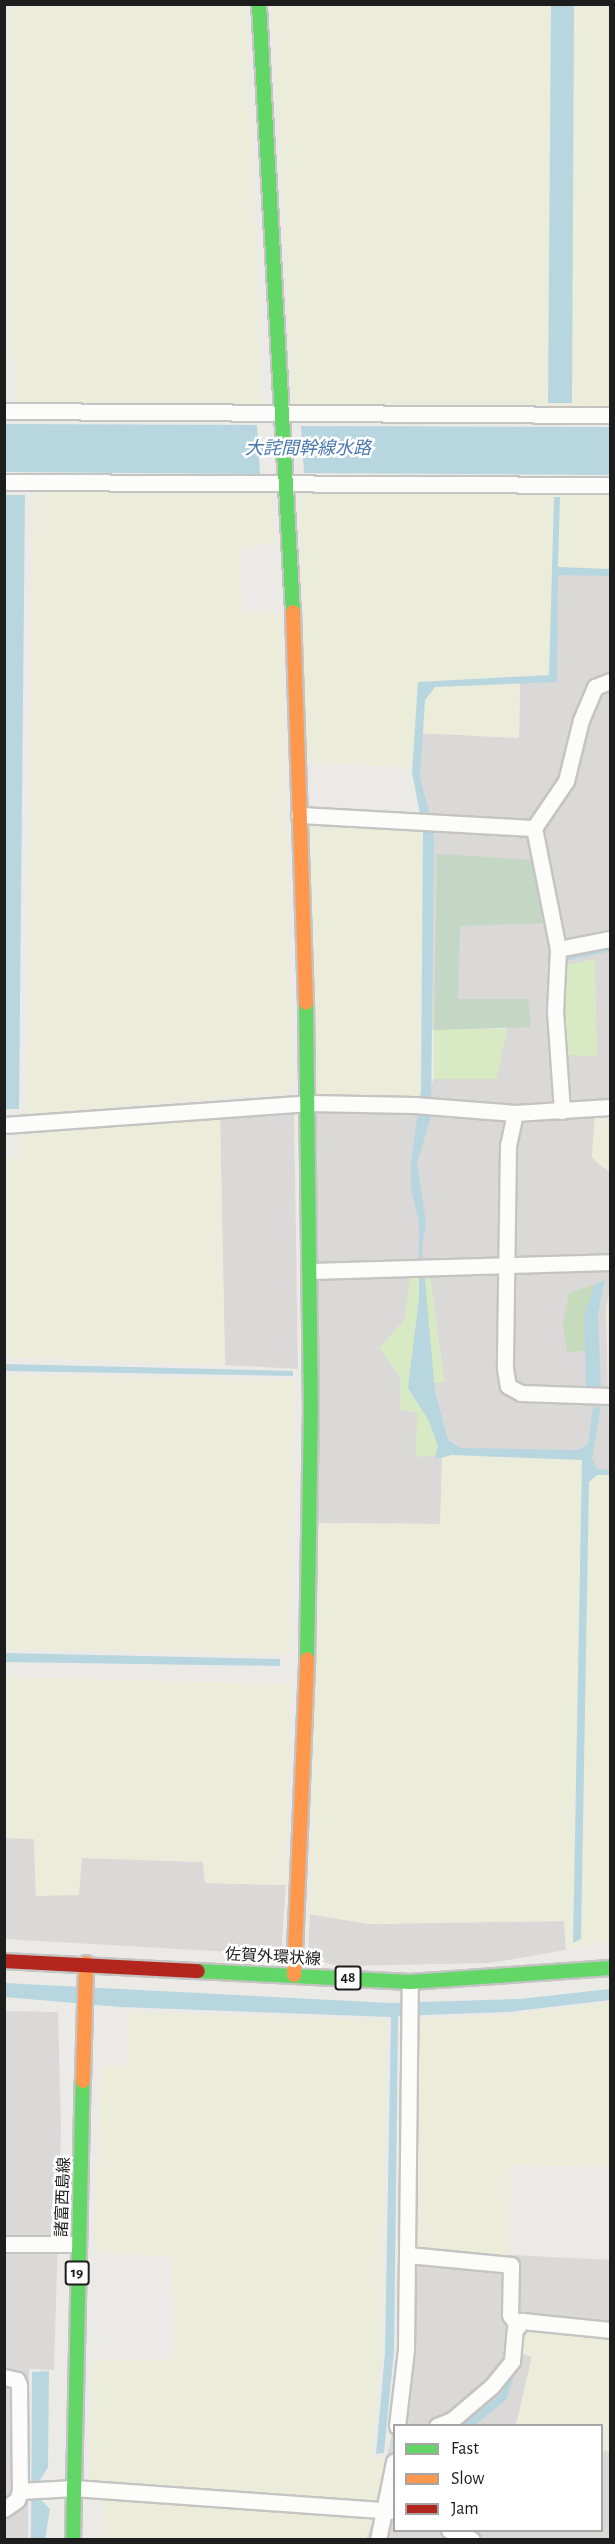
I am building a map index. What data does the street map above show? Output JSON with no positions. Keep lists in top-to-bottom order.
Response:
{
  "streets": {
    "street": [
      "佐賀外環状線",
      "48",
      "諸富西島線",
      "19"
    ]
  },
  "crossings": [
    ["佐賀外環状線", "諸富西島線"]
  ],
  "water": ["大詫間幹線水路"],
  "legend": ["Fast", "Slow", "Jam"]
}
